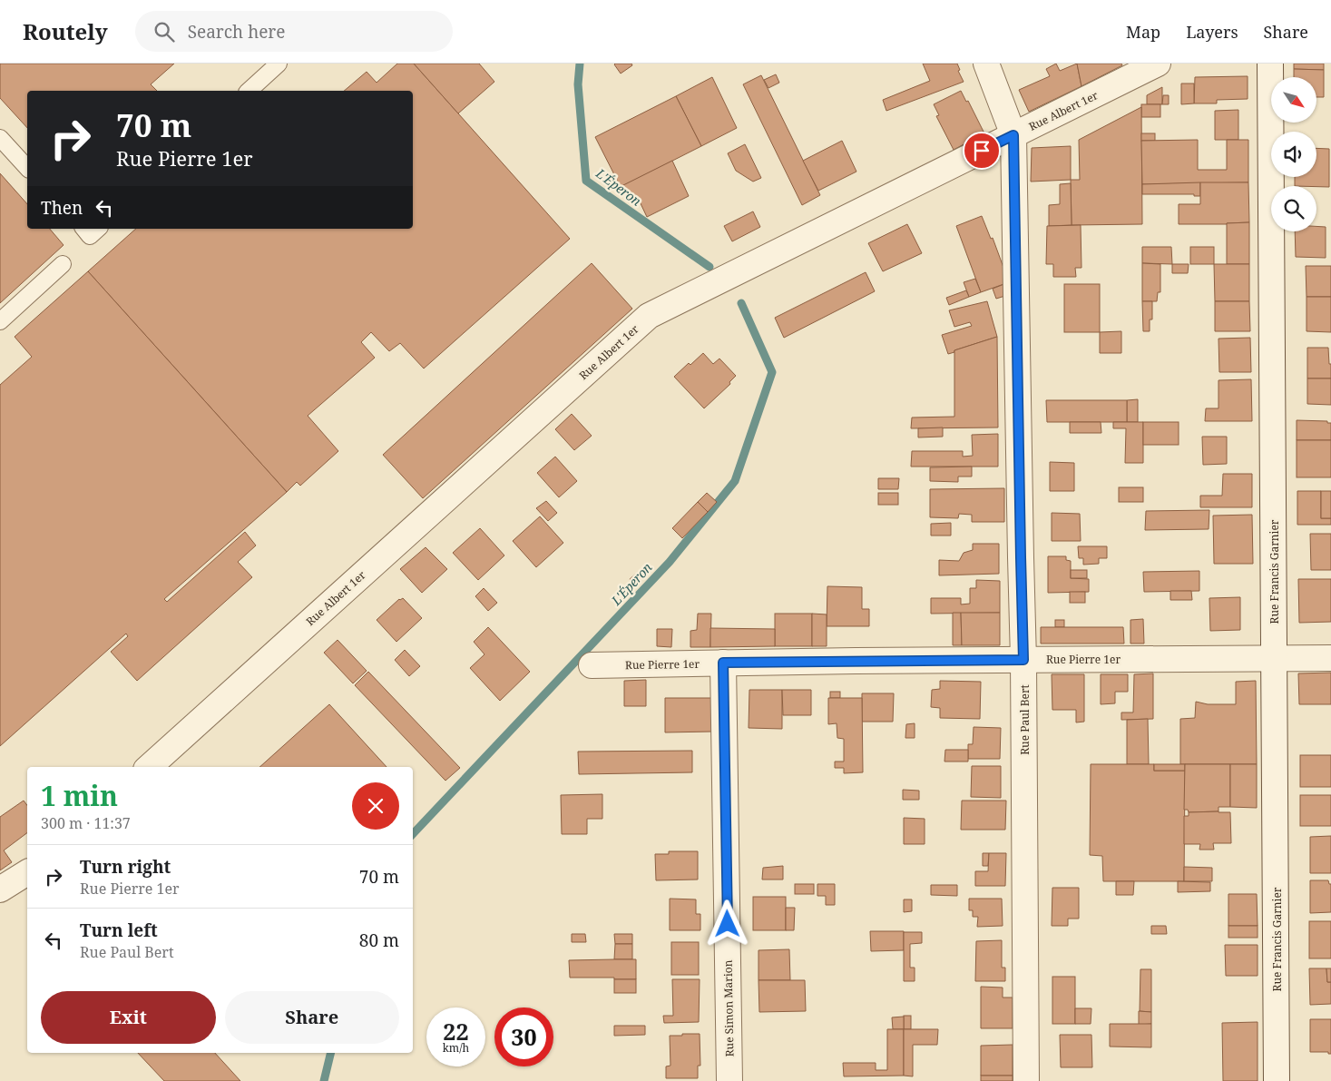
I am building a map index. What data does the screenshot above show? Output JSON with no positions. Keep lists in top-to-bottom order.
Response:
{
  "streets": {
    "street": [
      "Rue Albert 1er",
      "Rue Francis Garnier",
      "Rue Pierre 1er",
      "Rue Paul Bert",
      "Rue Simon Marion"
    ]
  },
  "crossings": [
    ["Rue Albert 1er", "Rue Paul Bert"],
    ["Rue Francis Garnier", "Rue Pierre 1er"],
    ["Rue Pierre 1er", "Rue Paul Bert"],
    ["Rue Pierre 1er", "Rue Simon Marion"]
  ],
  "water": ["L'Éperon"],
  "north": "bottom right",
  "page": {
    "header": "Routely",
    "search": "Search here",
    "nav": ["Map", "Layers", "Share"],
    "turn": ["70 m", "Rue Pierre 1er"],
    "then": "Then",
    "heading": ["1 min", "300 m · 11:37"],
    "list": [
      {
        "name": "Turn right",
        "note": "Rue Pierre 1er",
        "value": "70 m"
      },
      {
        "name": "Turn left",
        "note": "Rue Paul Bert",
        "value": "80 m"
      }
    ],
    "buttons": ["Exit", "Share"],
    "speed": "22 km/h",
    "limit": "30"
  }
}
